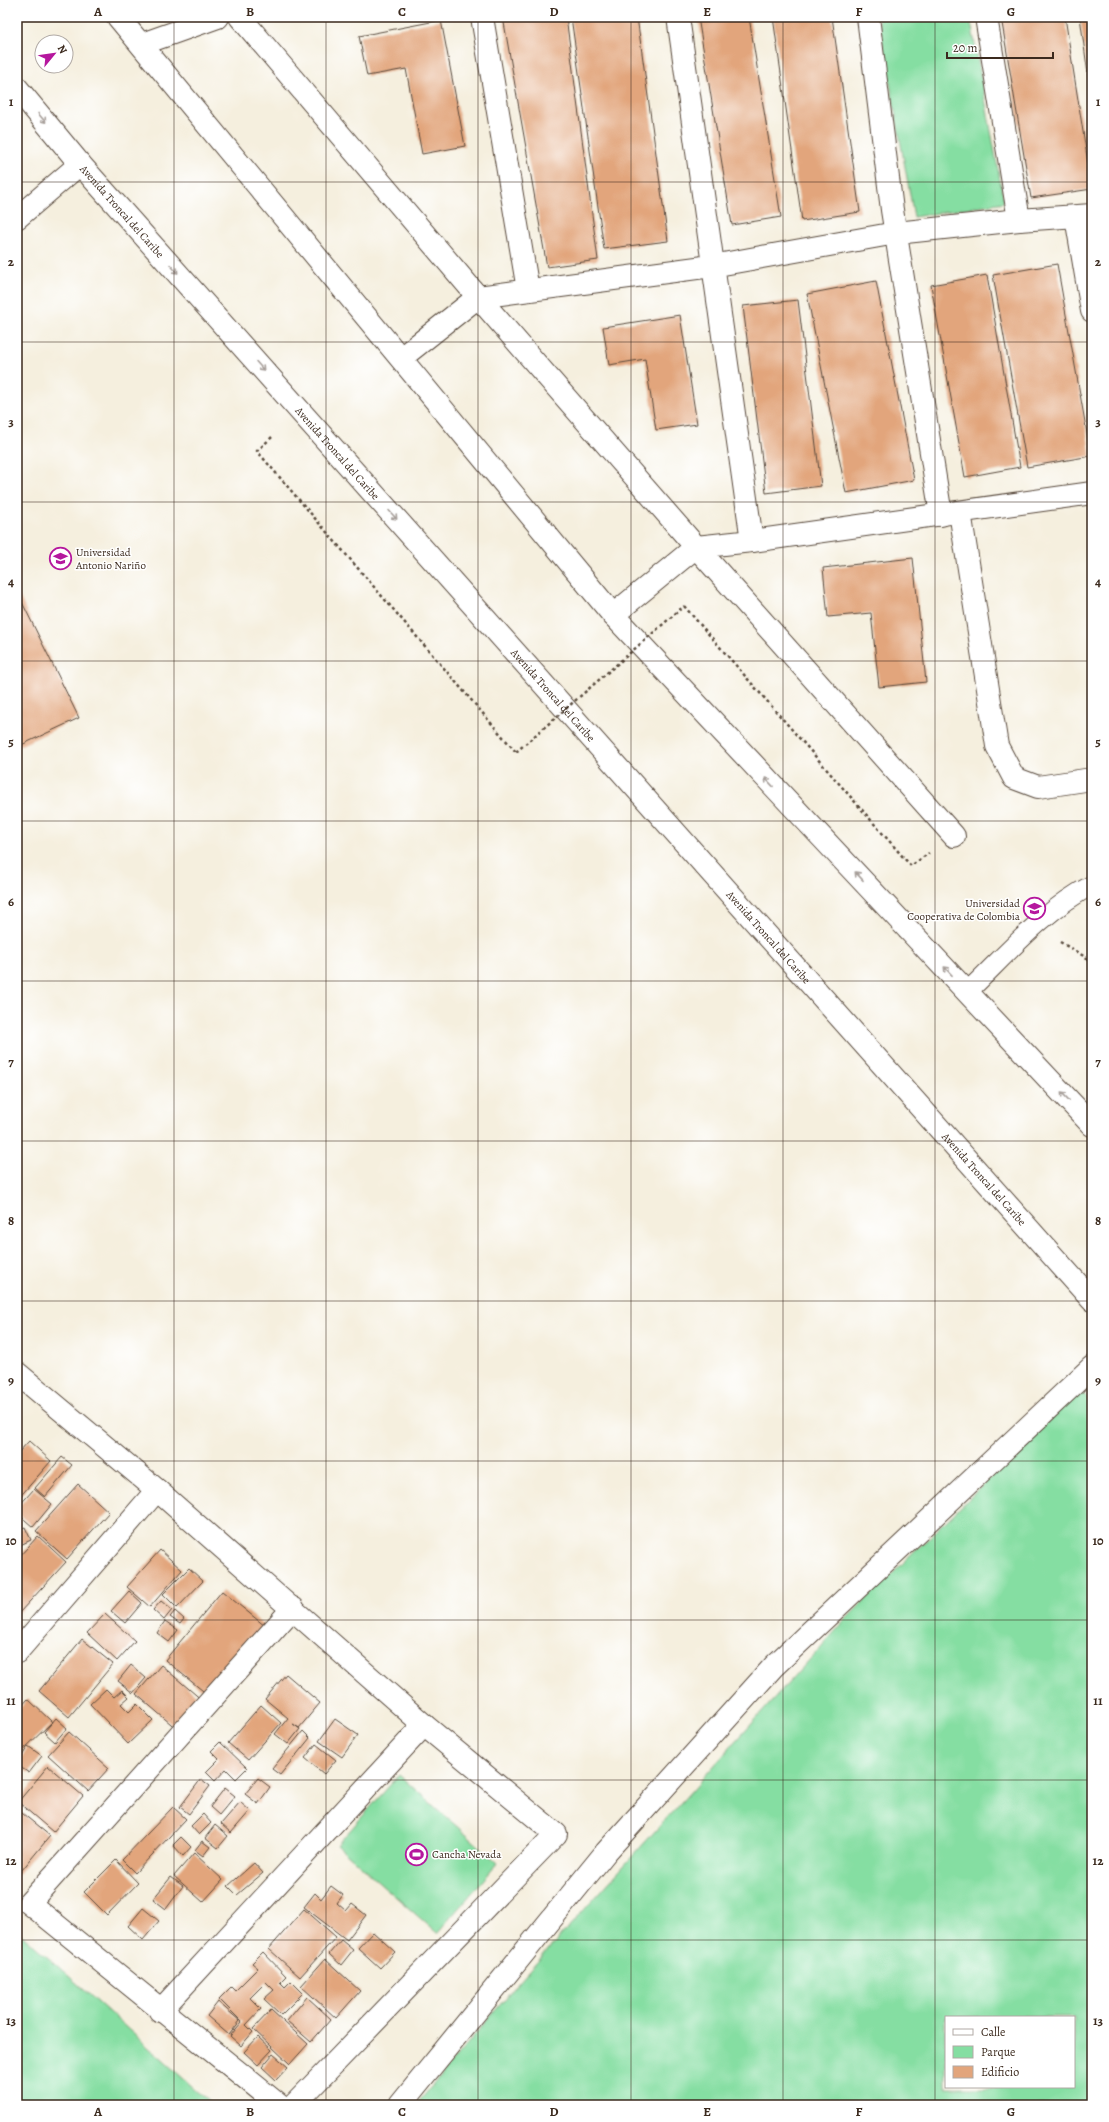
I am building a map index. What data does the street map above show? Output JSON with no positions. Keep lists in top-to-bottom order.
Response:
{
  "streets": {
    "main road": ["Avenida Troncal del Caribe"]
  },
  "places": {
    "school or university": ["Universidad Antonio Nariño", "Universidad Cooperativa de Colombia"],
    "sports": ["Cancha Nevada"]
  },
  "legend": ["Calle", "Parque", "Edificio"],
  "scale_bar": "20 m",
  "north": "top right",
  "grid": {
    "columns": [
      "A",
      "B",
      "C",
      "D",
      "E",
      "F",
      "G"
    ],
    "rows": [
      "1",
      "2",
      "3",
      "4",
      "5",
      "6",
      "7",
      "8",
      "9",
      "10",
      "11",
      "12",
      "13"
    ]
  }
}
